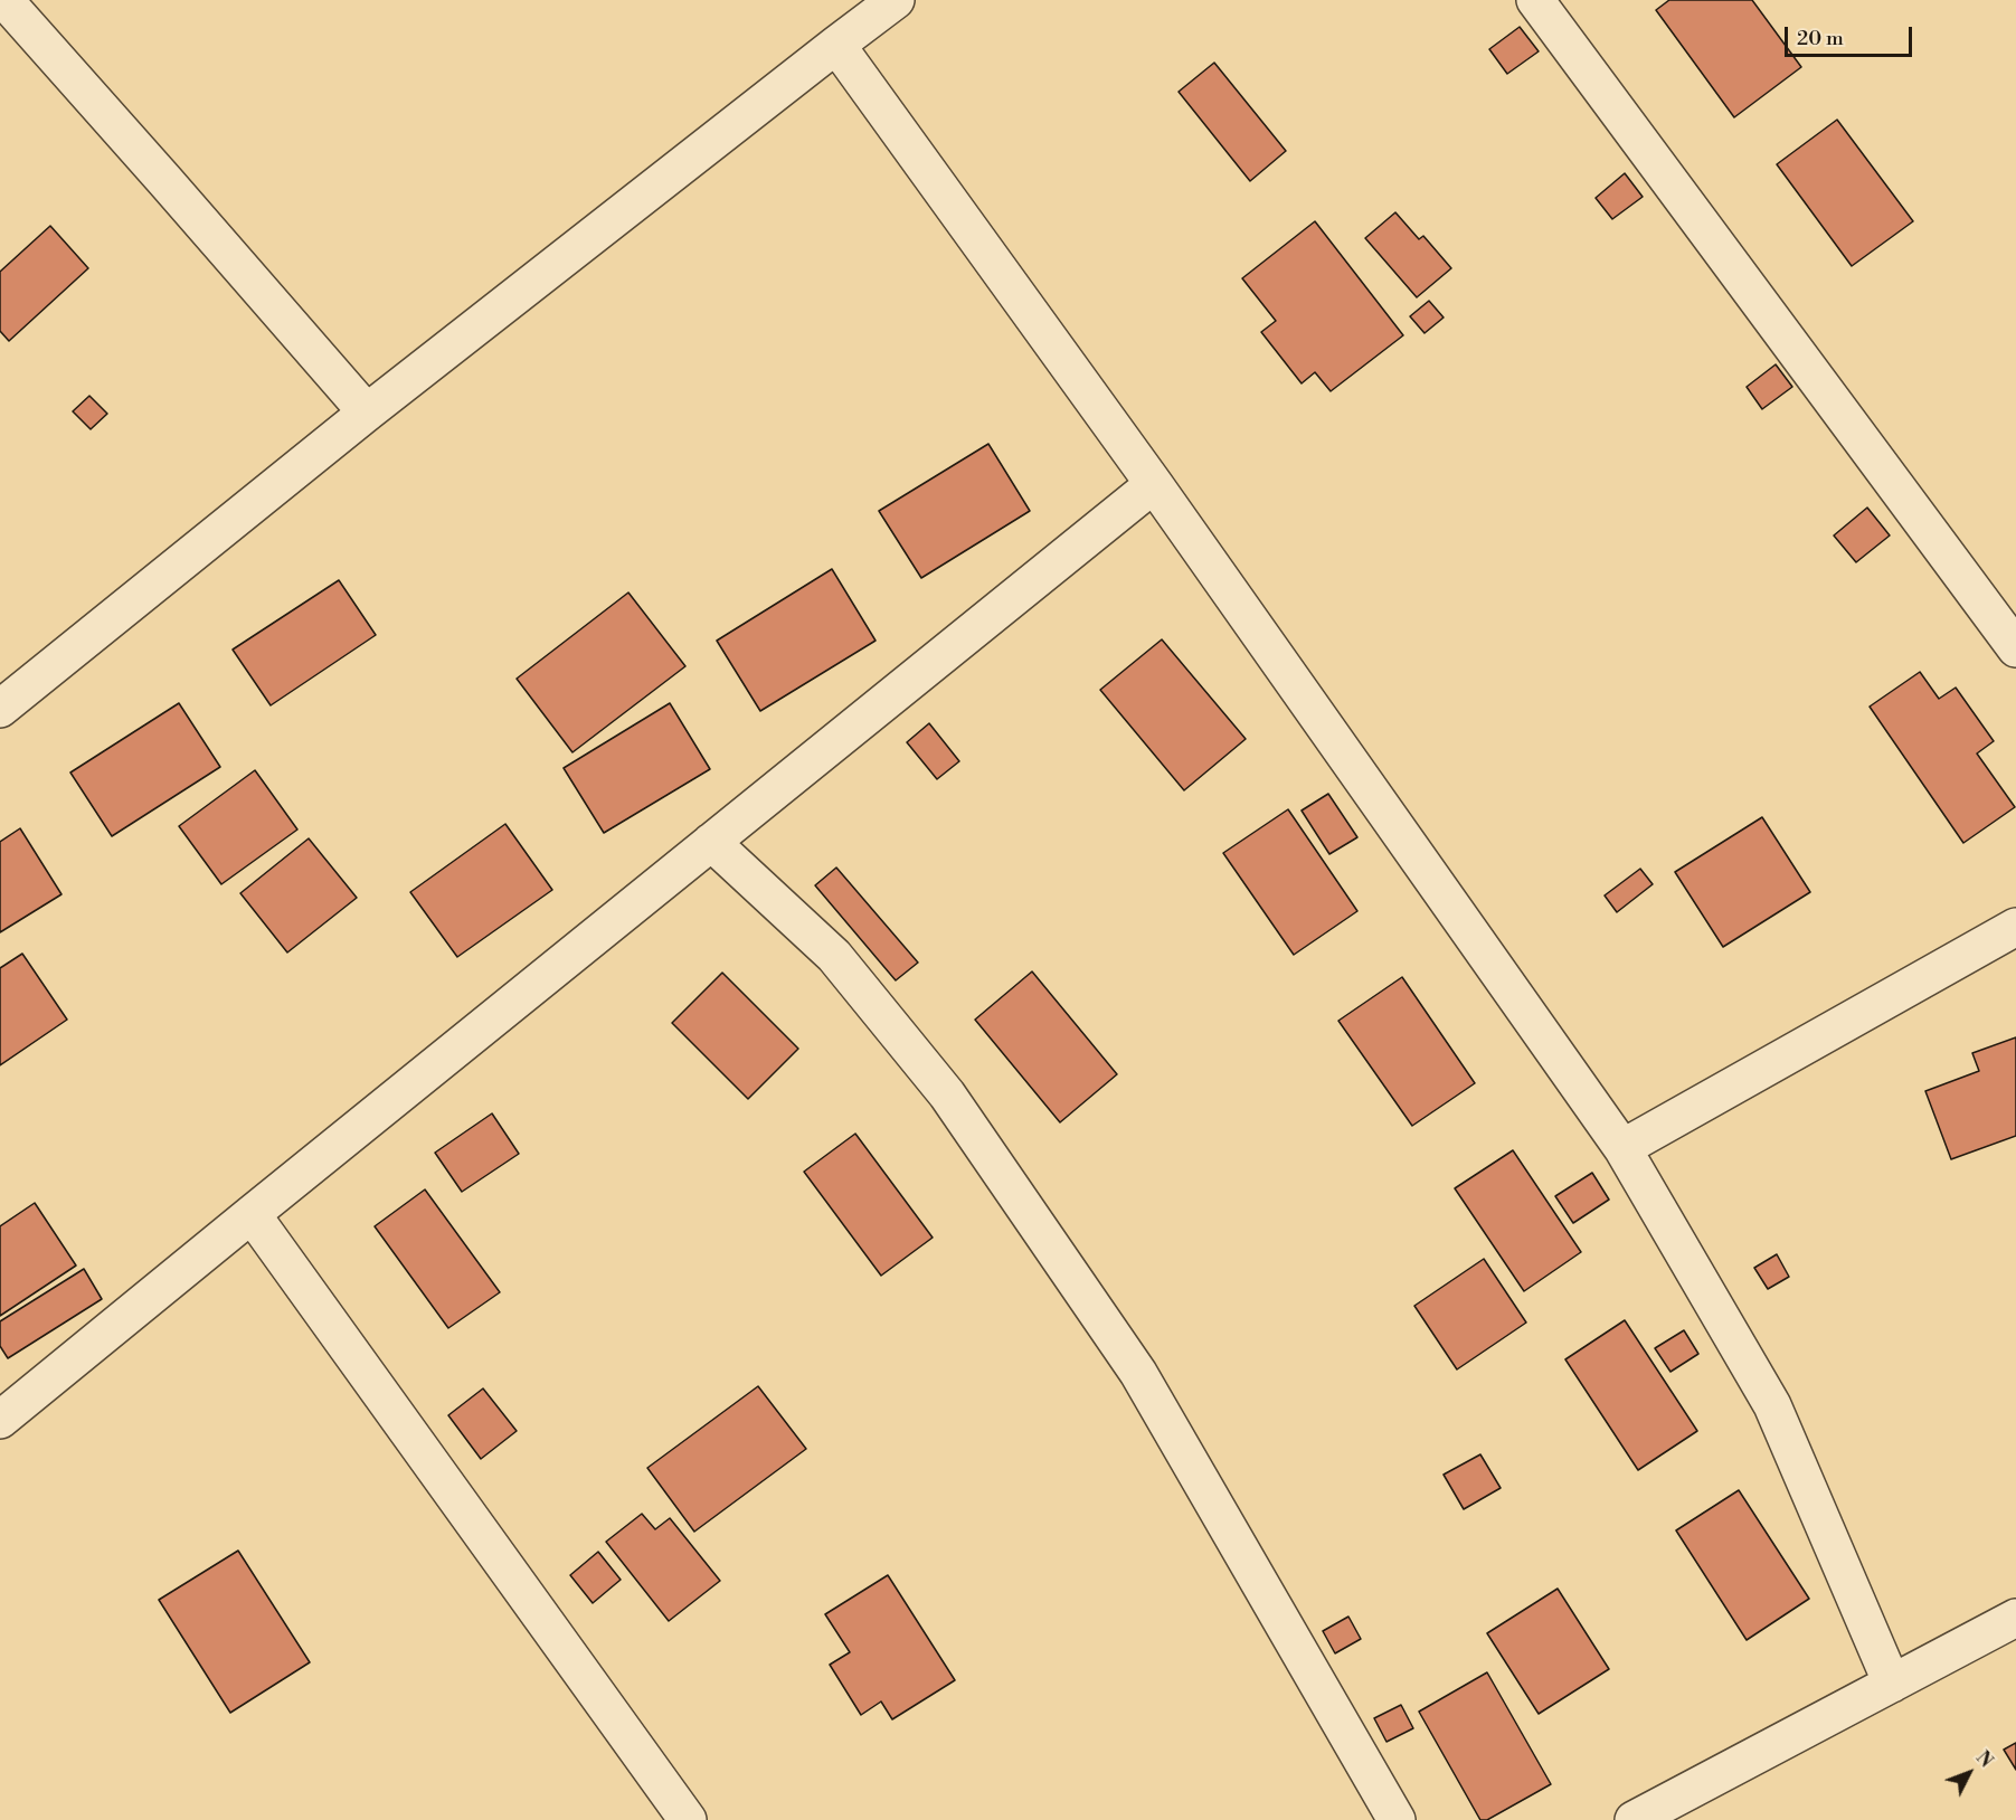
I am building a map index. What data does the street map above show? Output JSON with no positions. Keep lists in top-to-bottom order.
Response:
{
  "scale_bar": "20 m",
  "north": "top right"
}
